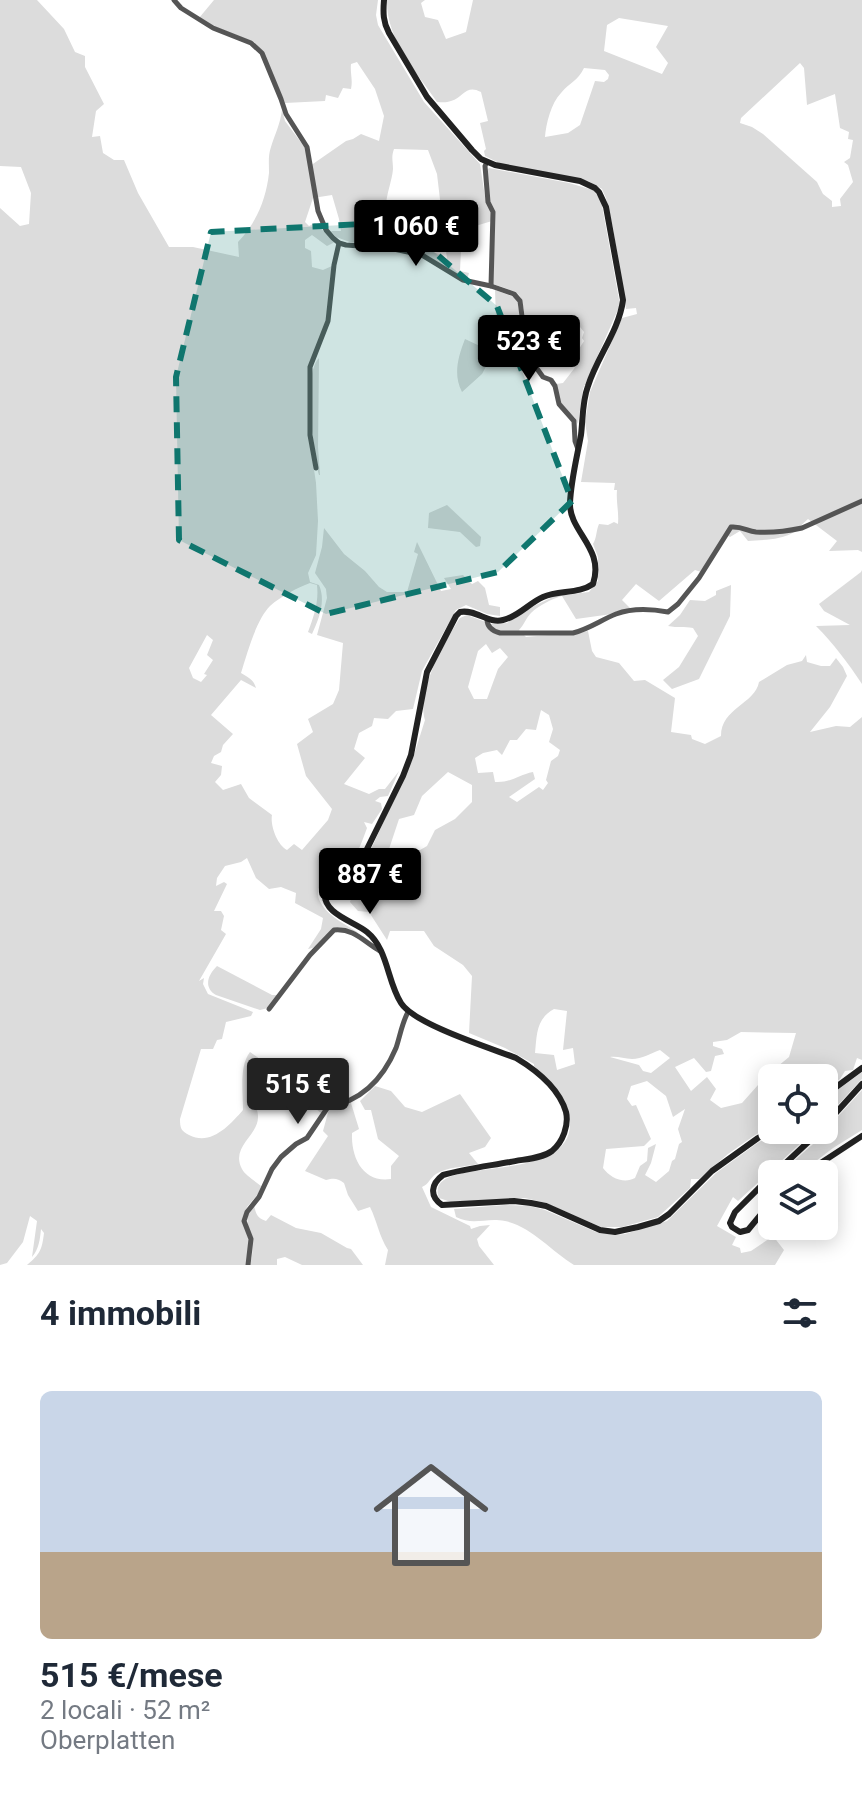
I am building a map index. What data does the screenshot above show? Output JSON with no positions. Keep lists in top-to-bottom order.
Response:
{
  "page": {
    "price": [
      "1 060 €",
      "523 €",
      "887 €",
      "515 €"
    ],
    "heading": "4 immobili",
    "list": [
      {
        "name": "515 €/mese",
        "note": "2 locali · 52 m² · Oberplatten"
      }
    ]
  }
}
